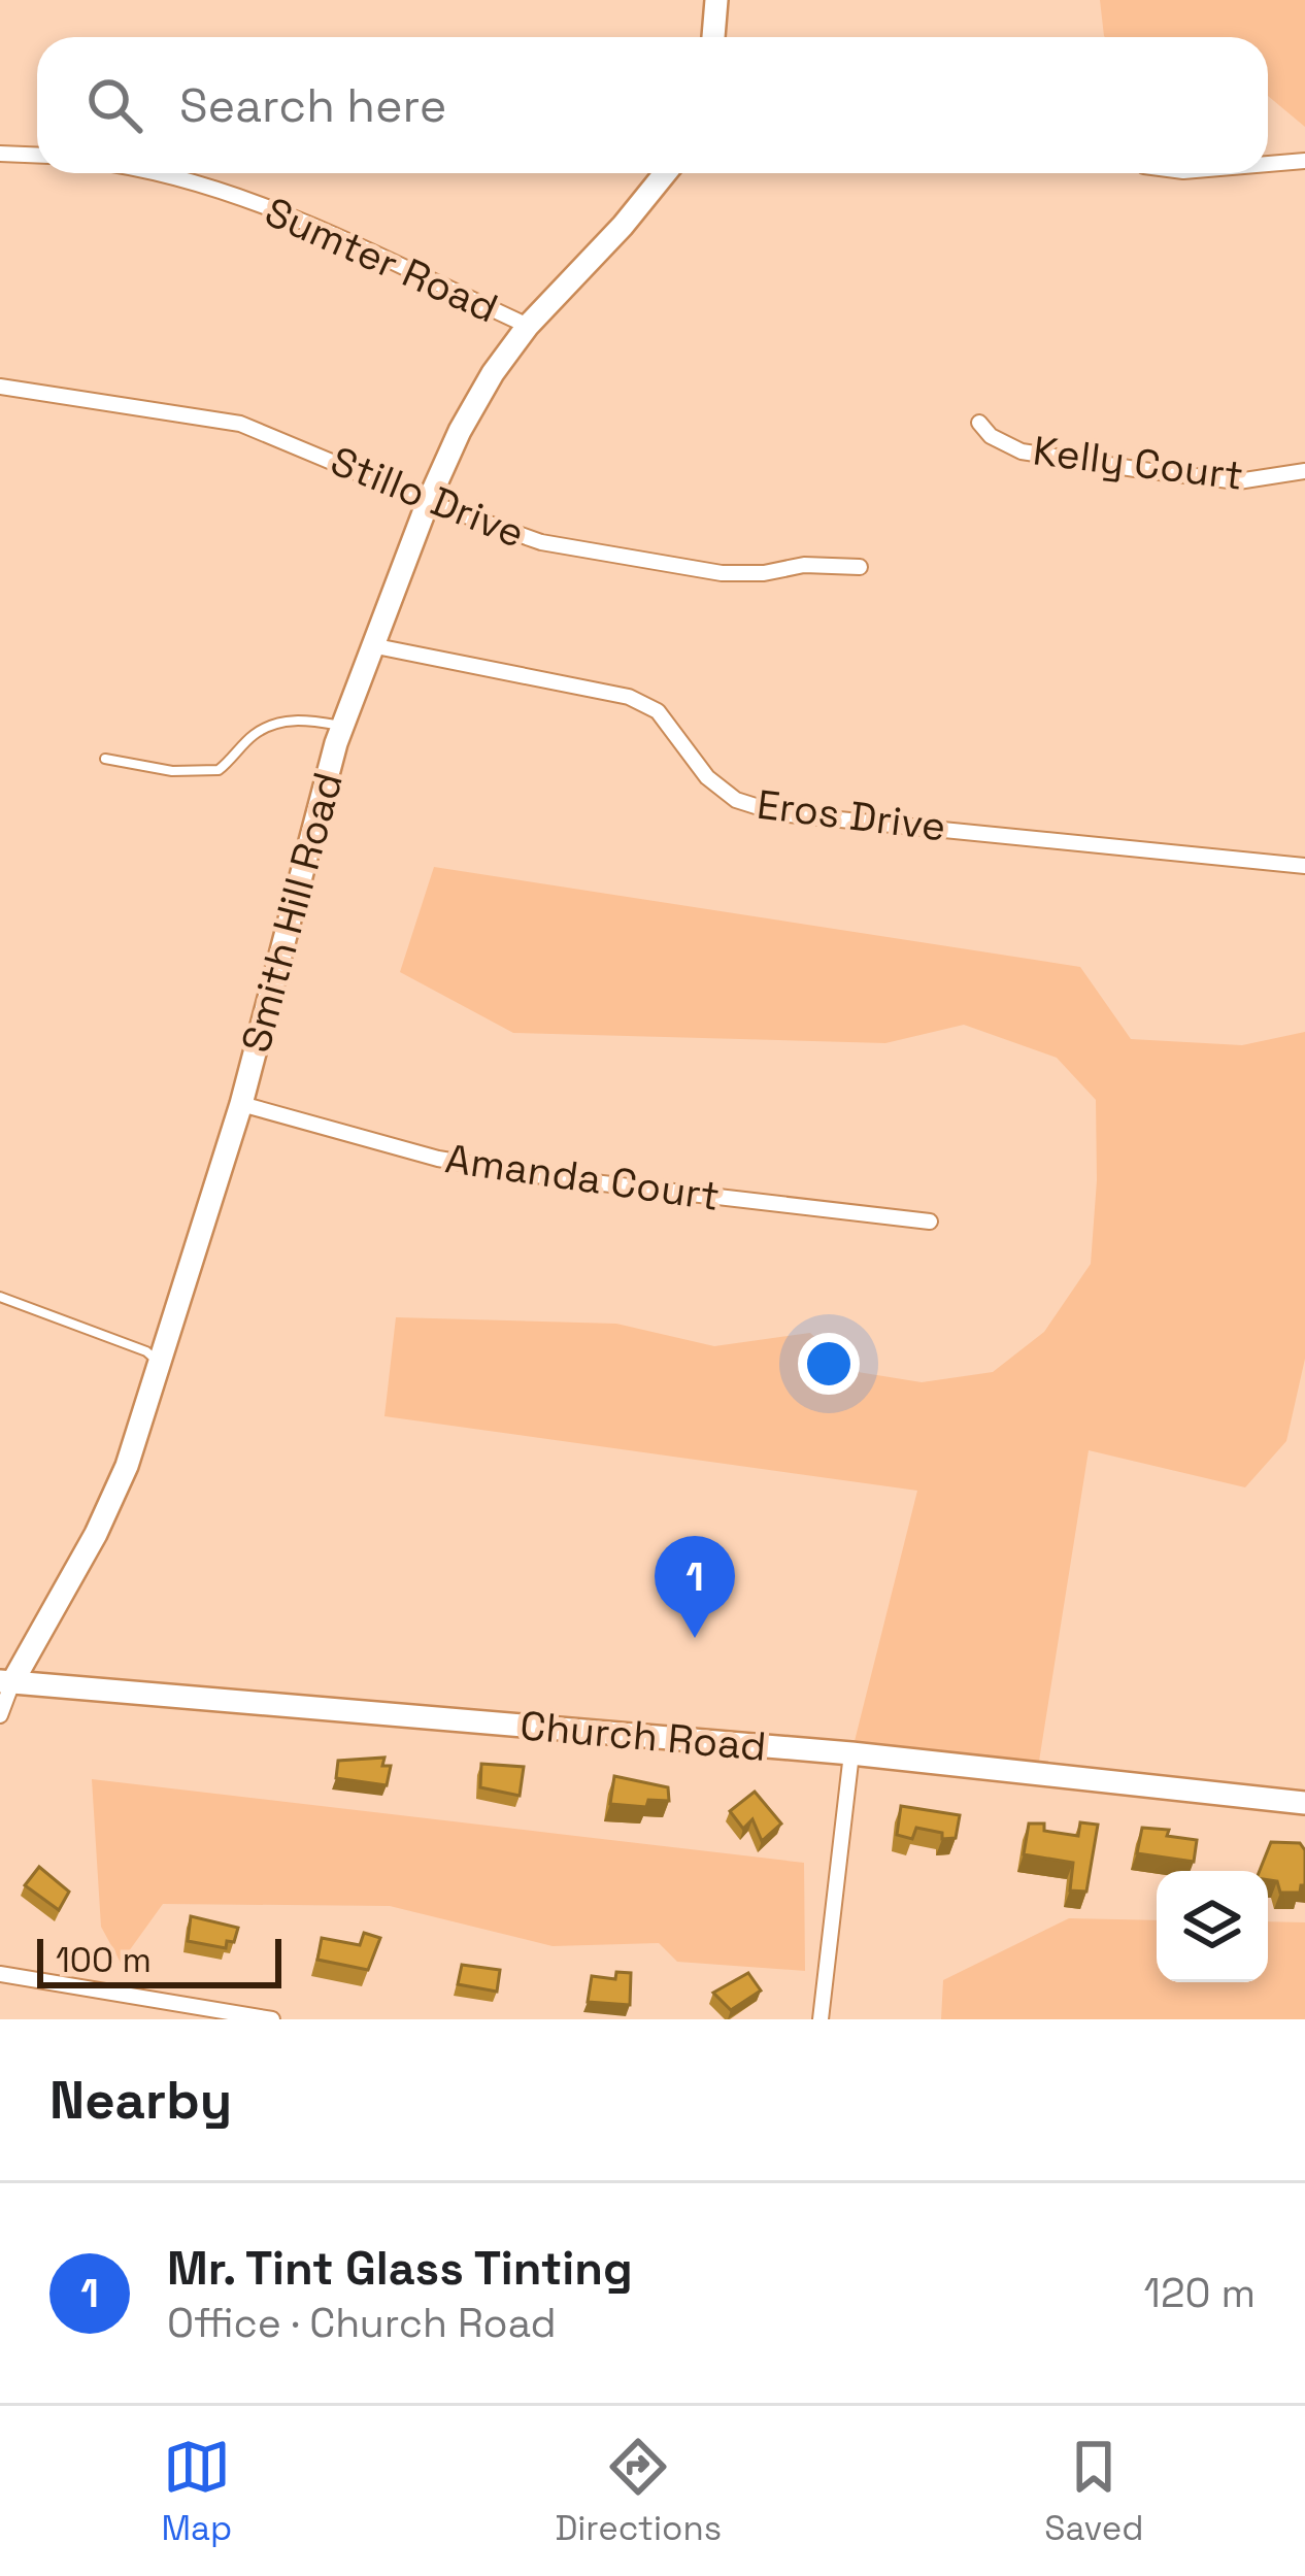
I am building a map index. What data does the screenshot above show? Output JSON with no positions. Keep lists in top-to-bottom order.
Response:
{
  "streets": {
    "street": [
      "Sumter Road",
      "Kelly Court",
      "Stillo Drive",
      "Eros Drive",
      "Smith Hill Road",
      "Amanda Court",
      "Church Road"
    ]
  },
  "crossings": [
    ["Sumter Road", "Smith Hill Road"],
    ["Stillo Drive", "Smith Hill Road"],
    ["Eros Drive", "Smith Hill Road"],
    ["Smith Hill Road", "Amanda Court"],
    ["Smith Hill Road", "Church Road"]
  ],
  "scale_bar": "100 m",
  "page": {
    "search": "Search here",
    "pins": "1",
    "scale": "100 m",
    "heading": "Nearby",
    "list": [
      {
        "mark": "1",
        "name": "Mr. Tint Glass Tinting",
        "note": "Office · Church Road",
        "value": "120 m"
      }
    ],
    "nav": ["Map", "Directions", "Saved"]
  }
}
